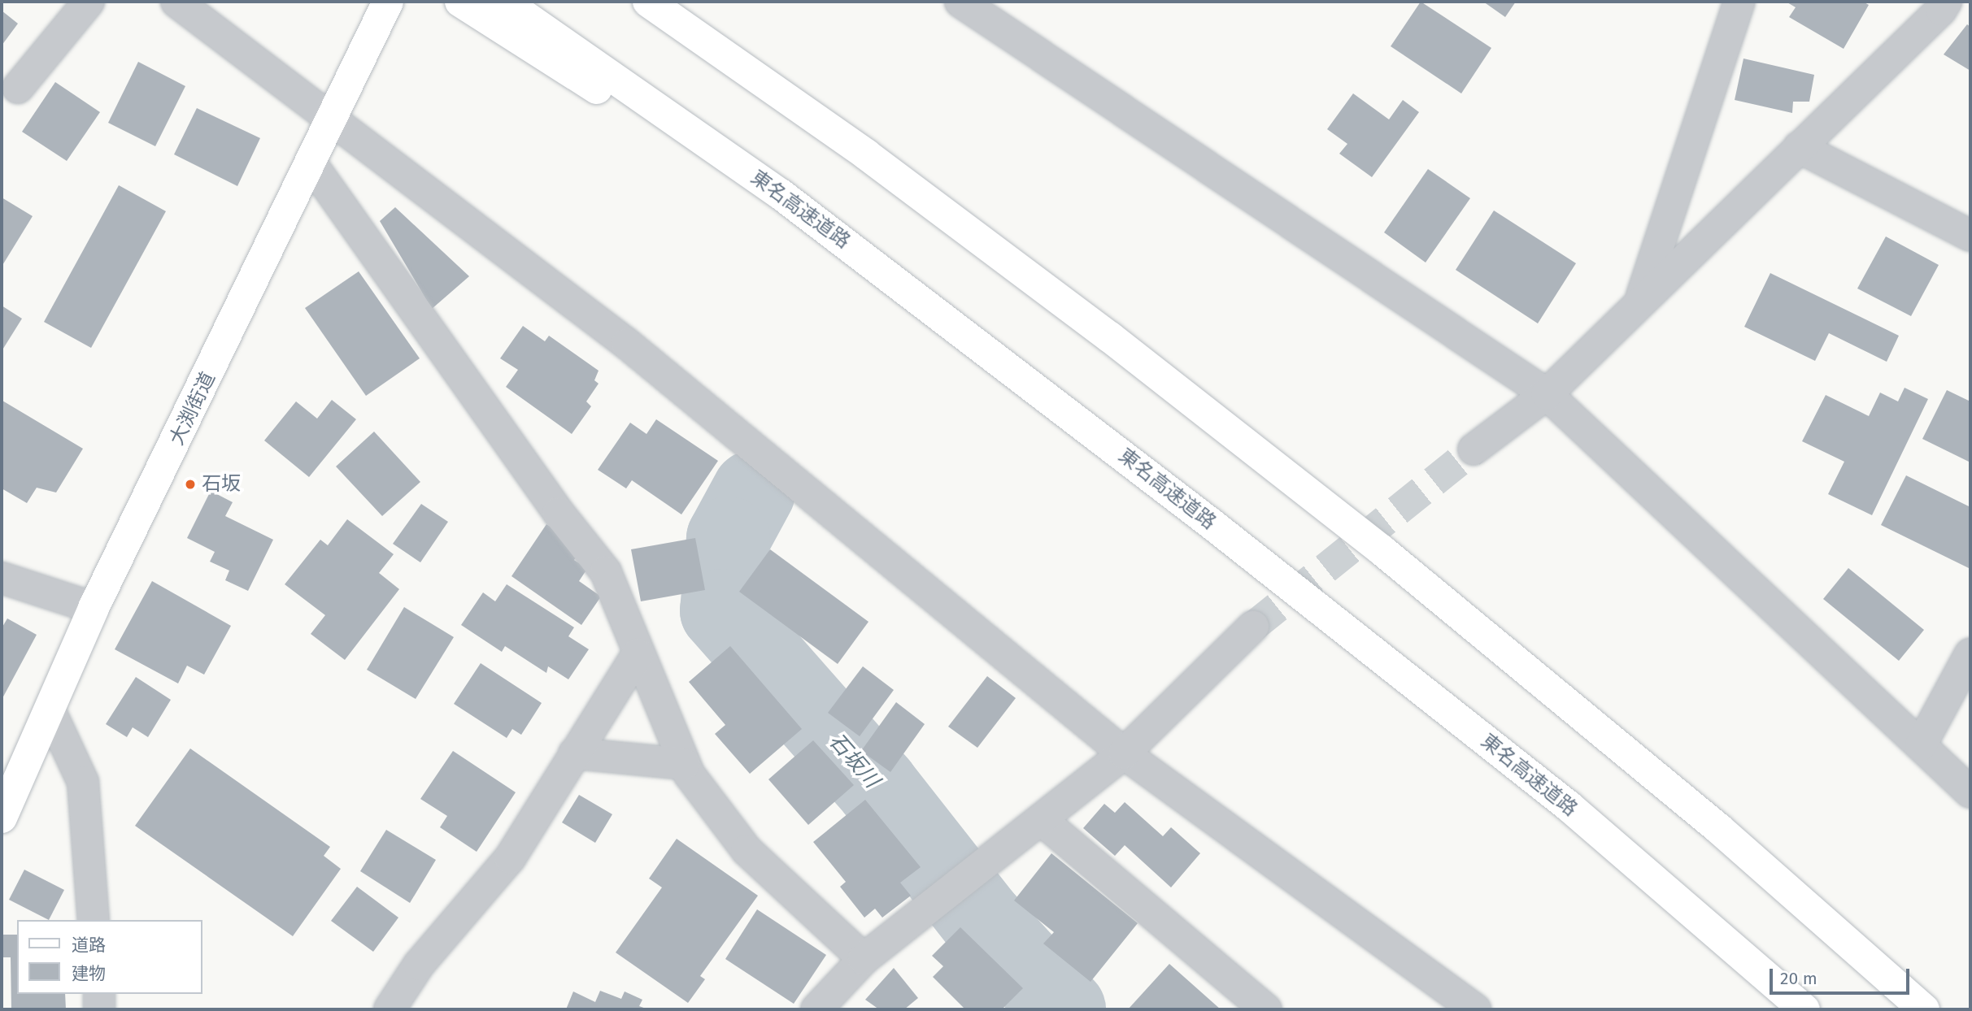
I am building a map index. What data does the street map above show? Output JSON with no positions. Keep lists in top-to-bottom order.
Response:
{
  "streets": {
    "main road": ["東名高速道路", "大渕街道"]
  },
  "water": ["石坂川"],
  "places": ["石坂"],
  "legend": ["道路", "建物"],
  "scale_bar": "20 m"
}
